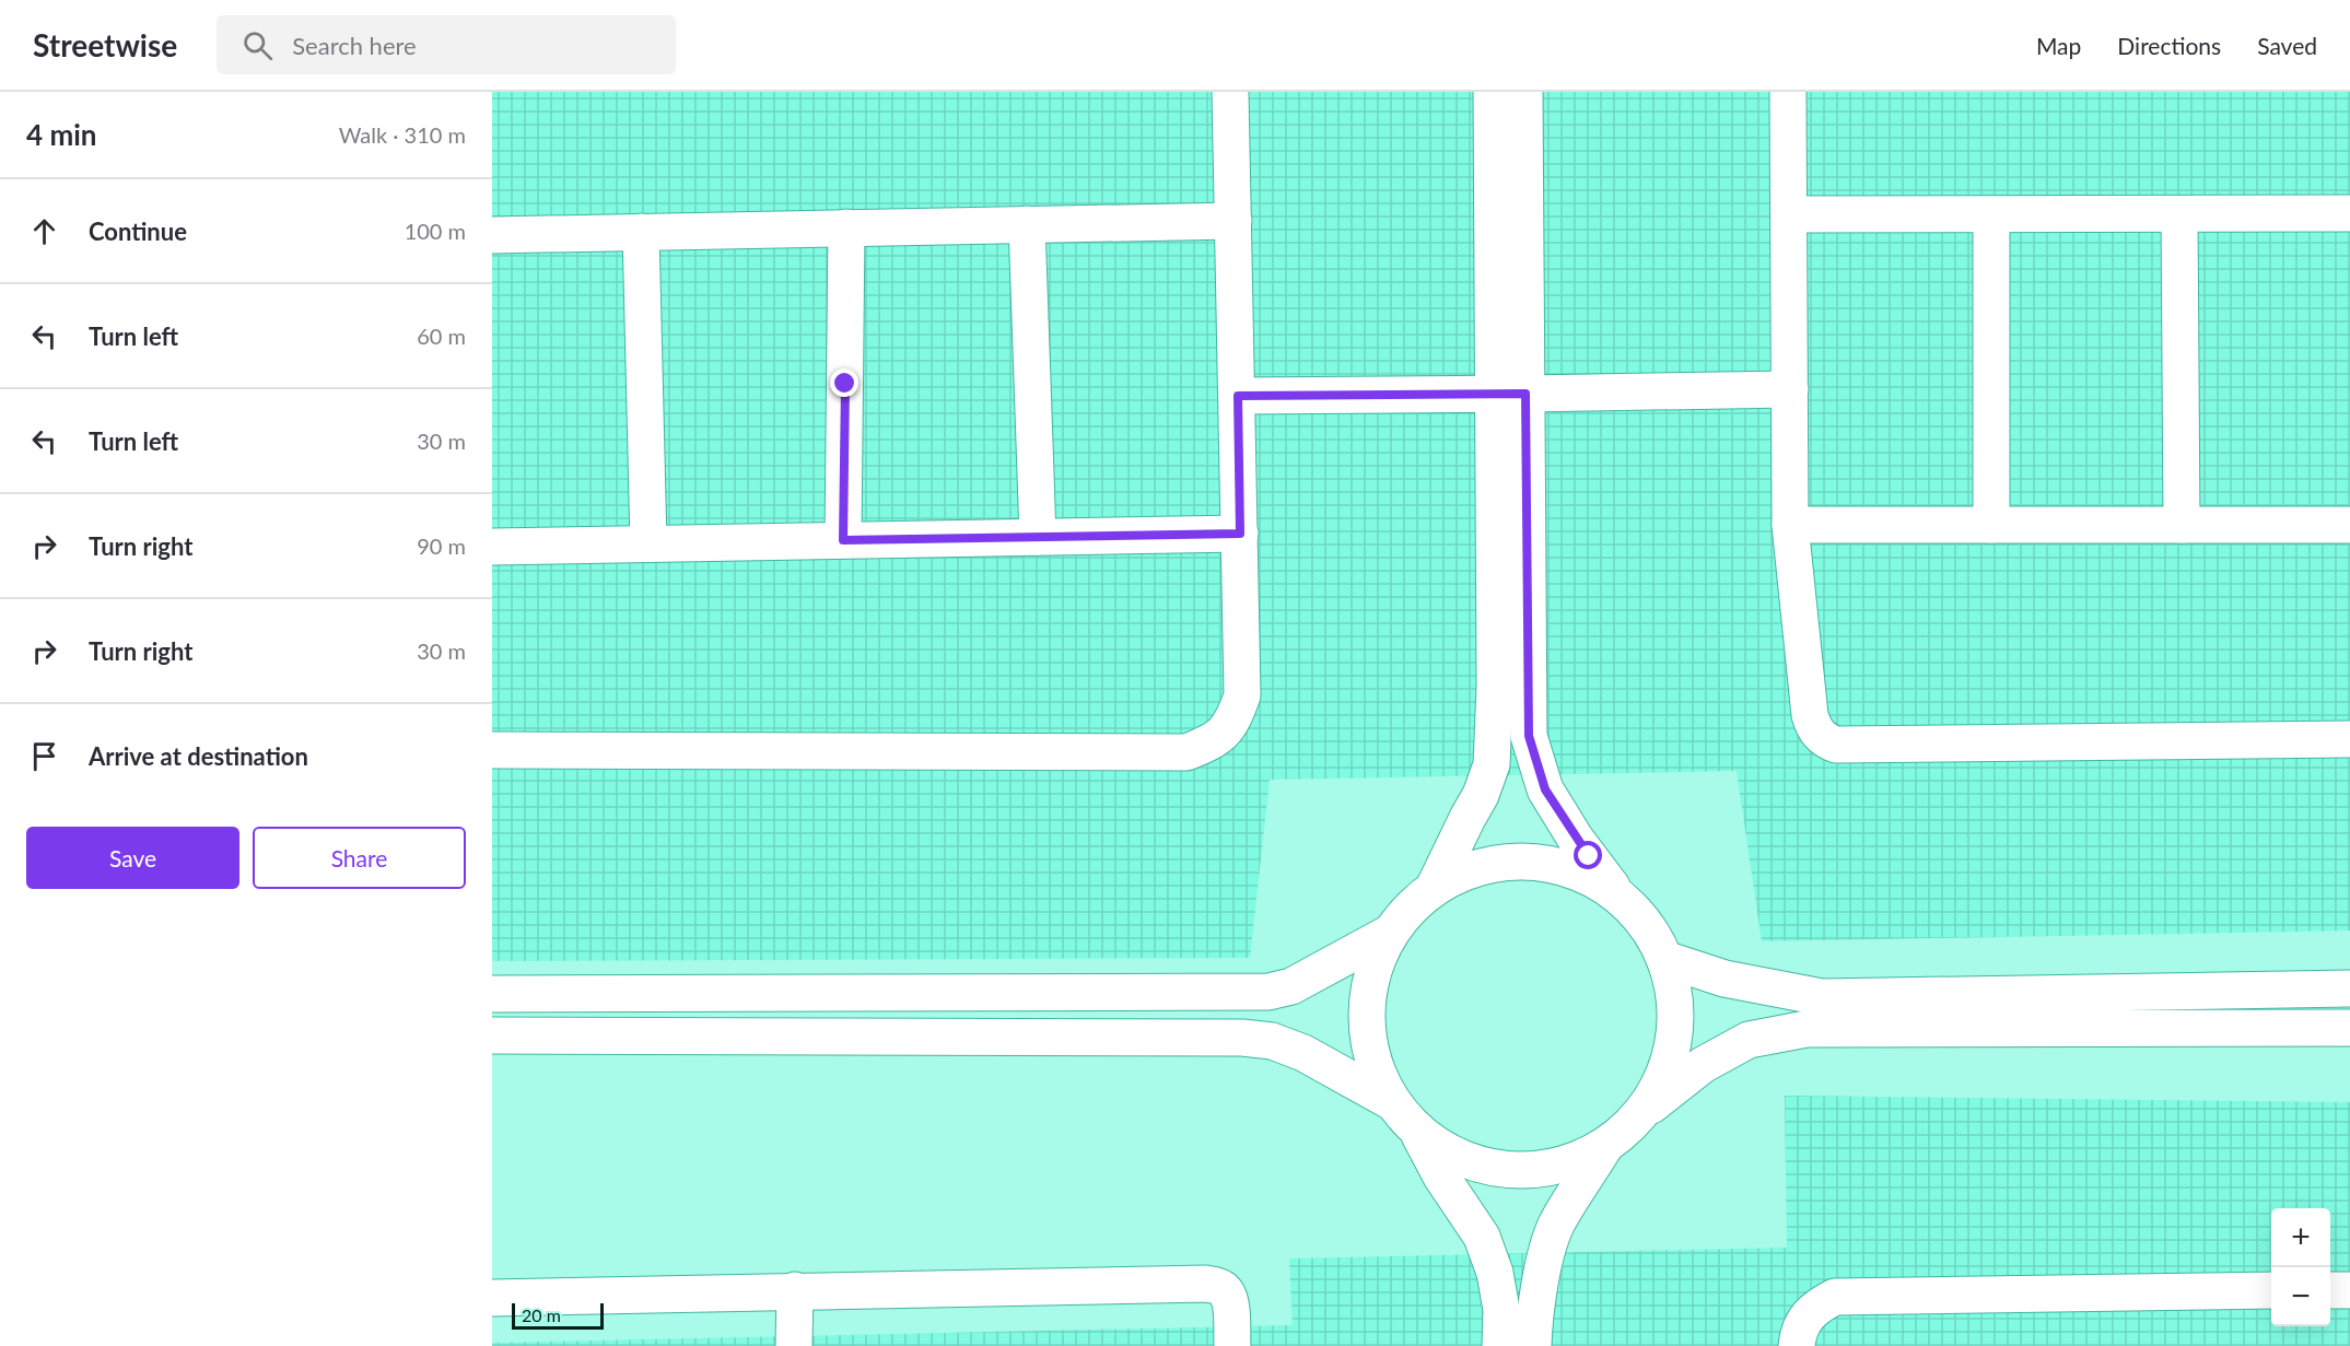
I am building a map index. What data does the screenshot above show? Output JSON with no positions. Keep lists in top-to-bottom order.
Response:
{
  "scale_bar": "20 m",
  "page": {
    "header": "Streetwise",
    "search": "Search here",
    "nav": ["Map", "Directions", "Saved"],
    "heading": ["4 min", "Walk · 310 m"],
    "list": [
      ["Continue", "100 m"],
      ["Turn left", "60 m"],
      ["Turn left", "30 m"],
      ["Turn right", "90 m"],
      ["Turn right", "30 m"],
      "Arrive at destination"
    ],
    "buttons": ["Save", "Share"],
    "map_buttons": ["+", "−"],
    "scale": "20 m"
  }
}
